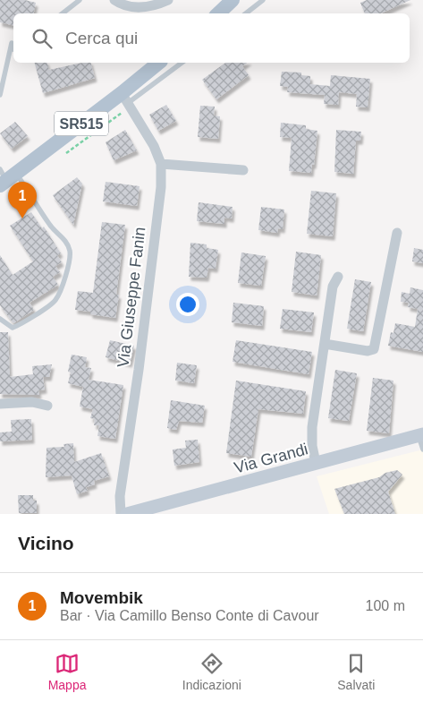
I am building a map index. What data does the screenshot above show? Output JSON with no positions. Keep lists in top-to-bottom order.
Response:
{
  "streets": {
    "main road": ["SR515", "Via Grandi"],
    "street": ["Via Giuseppe Fanin"]
  },
  "crossings": [
    ["SR515", "Via Giuseppe Fanin"]
  ],
  "page": {
    "search": "Cerca qui",
    "pins": "1",
    "heading": "Vicino",
    "list": [
      {
        "mark": "1",
        "name": "Movembik",
        "note": "Bar · Via Camillo Benso Conte di Cavour",
        "value": "100 m"
      }
    ],
    "nav": ["Mappa", "Indicazioni", "Salvati"]
  }
}
